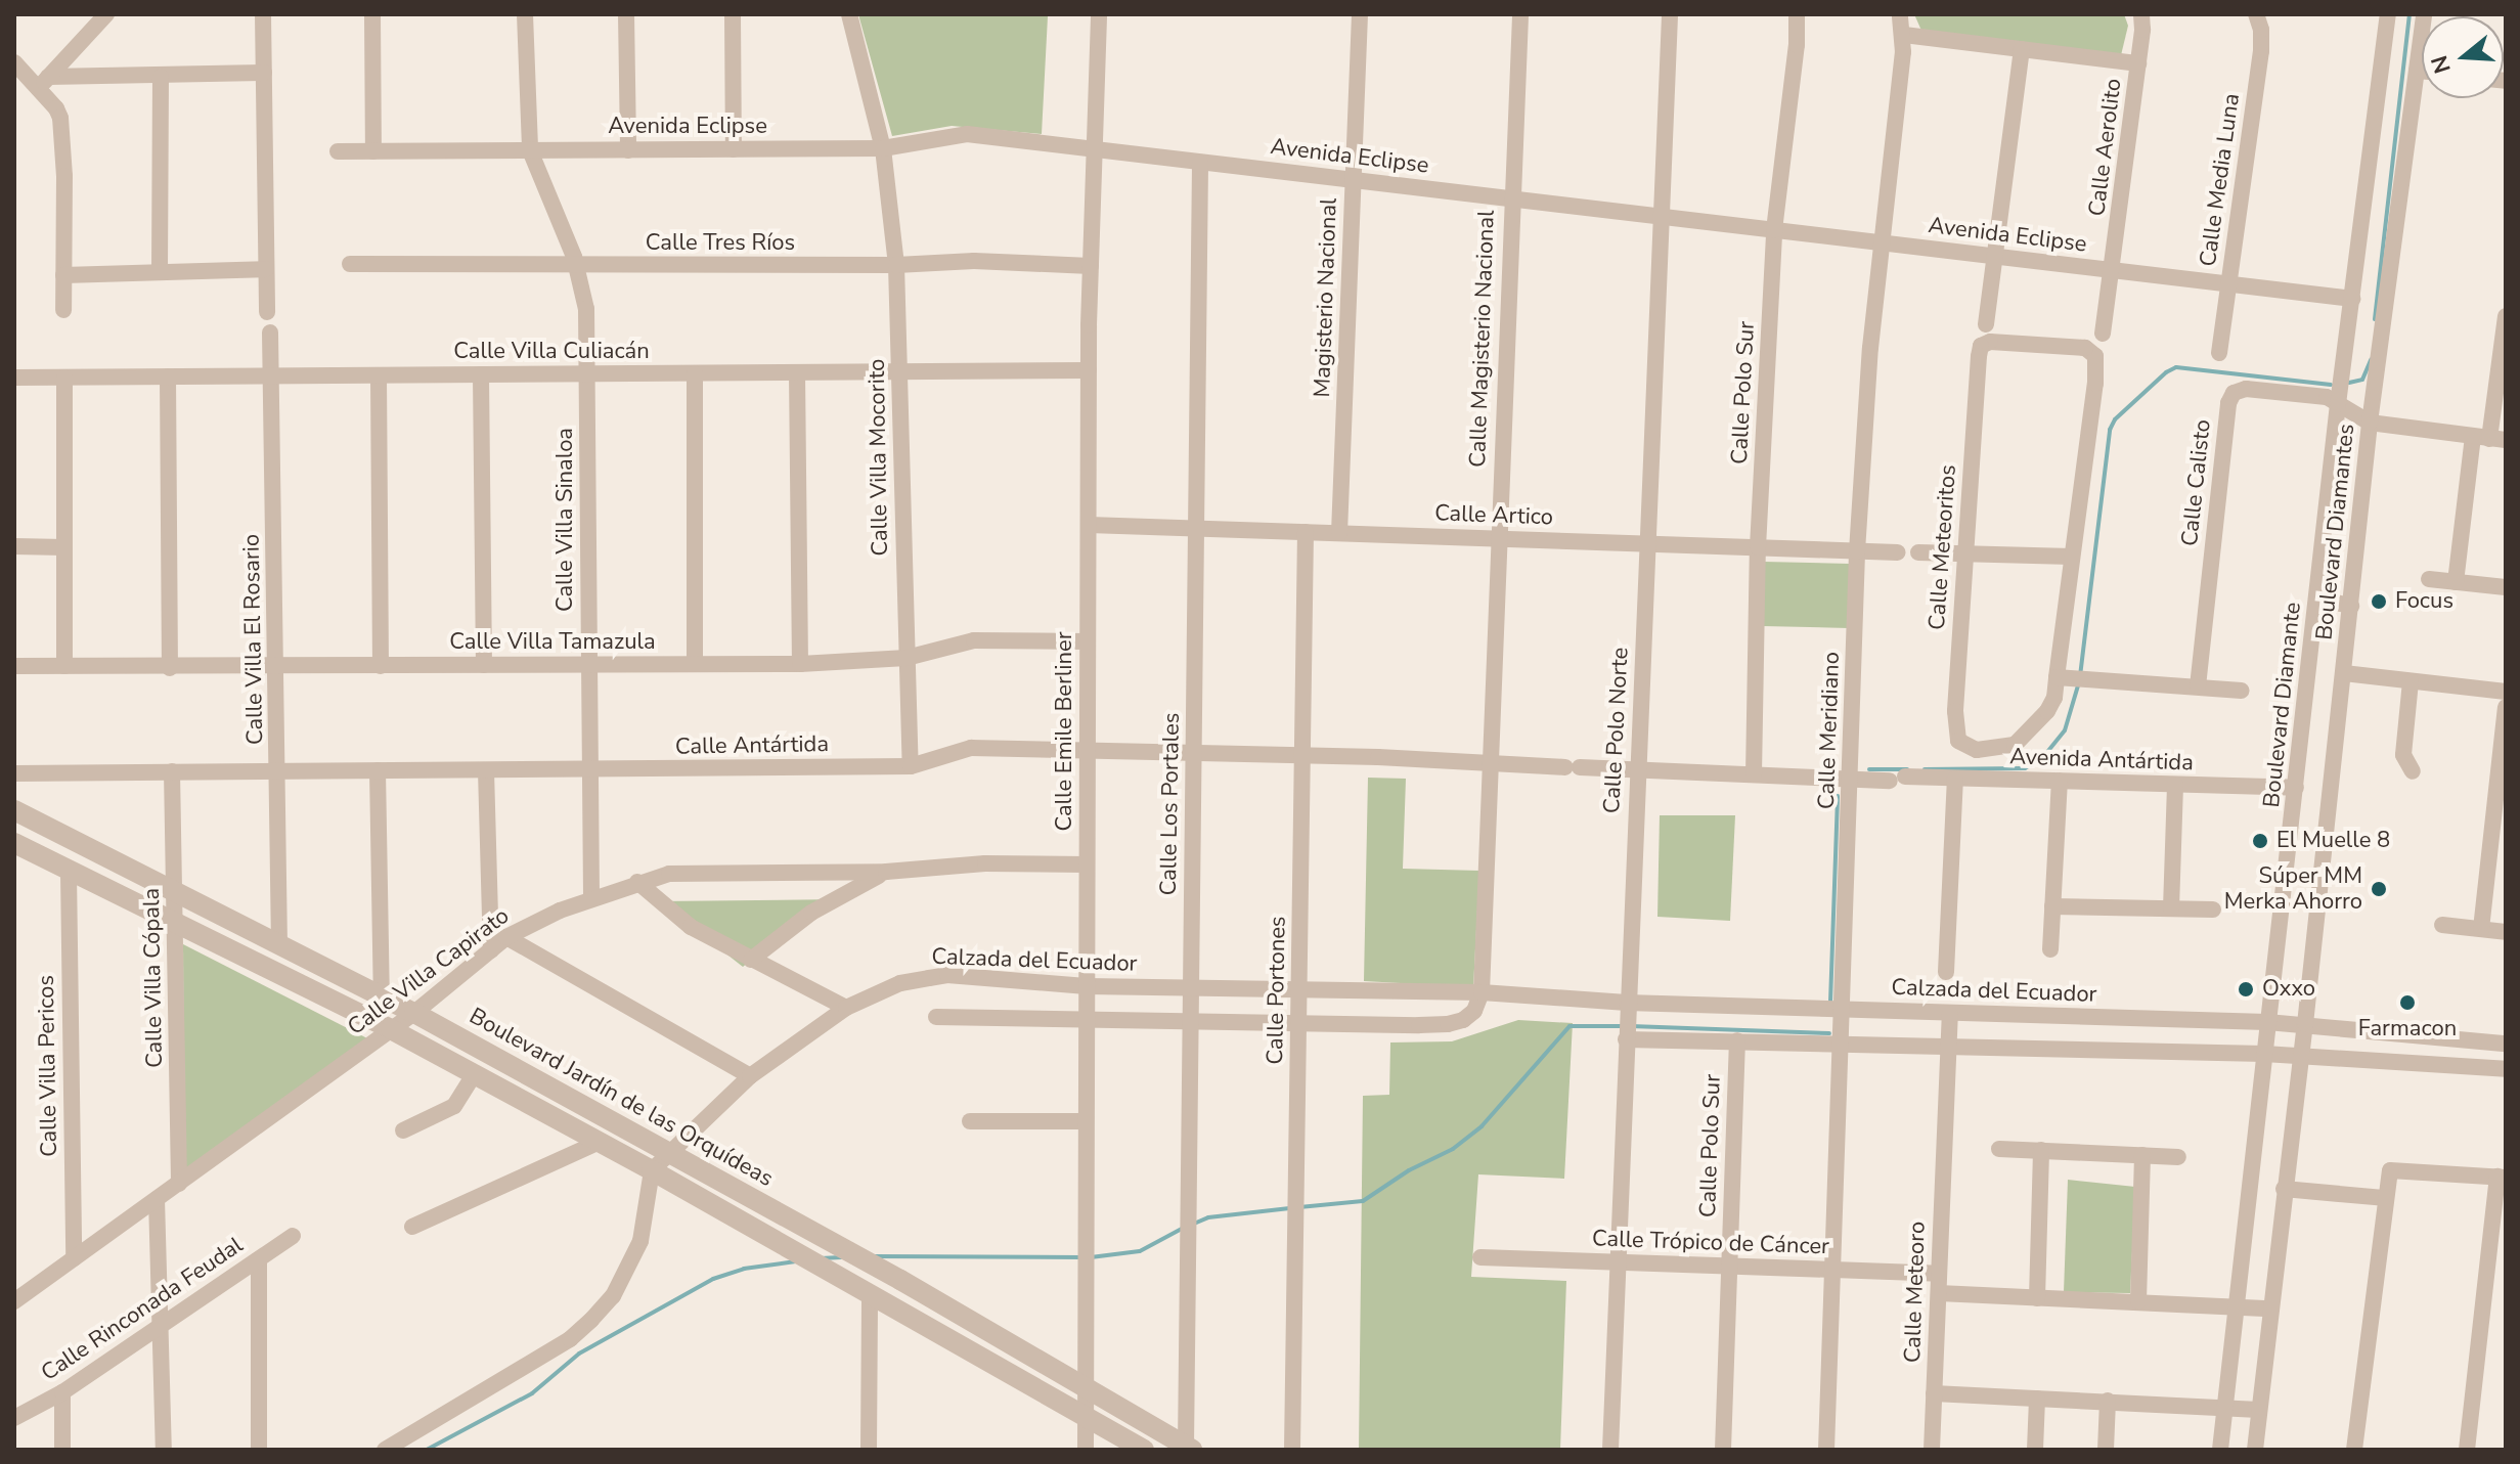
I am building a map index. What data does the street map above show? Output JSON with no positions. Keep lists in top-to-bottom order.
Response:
{
  "streets": {
    "street": [
      "Avenida Eclipse",
      "Calle Aerolito",
      "Calle Media Luna",
      "Calle Tres Ríos",
      "Magisterio Nacional",
      "Calle Magisterio Nacional",
      "Calle Villa Culiacán",
      "Calle Polo Sur",
      "Calle Villa Mocorito",
      "Calle Calisto",
      "Calle Artico",
      "Calle Villa Sinaloa",
      "Boulevard Diamantes",
      "Calle Meteoritos",
      "Calle Villa El Rosario",
      "Calle Villa Tamazula",
      "Boulevard Diamante",
      "Calle Polo Norte",
      "Calle Meridiano",
      "Calle Emile Berliner",
      "Calle Antártida",
      "Avenida Antártida",
      "Calle Los Portales",
      "Calzada del Ecuador",
      "Calle Villa Capirato",
      "Calle Villa Cópala",
      "Calle Portones",
      "Calle Villa Pericos",
      "Boulevard Jardín de las Orquídeas",
      "Calle Trópico de Cáncer",
      "Calle Meteoro",
      "Calle Rinconada Feudal"
    ]
  },
  "crossings": [
    ["Avenida Eclipse", "Calle Aerolito"],
    ["Avenida Eclipse", "Calle Media Luna"],
    ["Avenida Eclipse", "Magisterio Nacional"],
    ["Avenida Eclipse", "Calle Magisterio Nacional"],
    ["Avenida Eclipse", "Calle Polo Sur"],
    ["Avenida Eclipse", "Calle Villa Mocorito"],
    ["Avenida Eclipse", "Calle Villa Sinaloa"],
    ["Avenida Eclipse", "Boulevard Diamante"],
    ["Avenida Eclipse", "Calle Polo Norte"],
    ["Avenida Eclipse", "Calle Meridiano"],
    ["Avenida Eclipse", "Calle Emile Berliner"],
    ["Avenida Eclipse", "Calle Los Portales"],
    ["Calle Tres Ríos", "Calle Villa Mocorito"],
    ["Calle Tres Ríos", "Calle Villa Sinaloa"],
    ["Calle Tres Ríos", "Calle Emile Berliner"],
    ["Magisterio Nacional", "Calle Artico"],
    ["Calle Magisterio Nacional", "Calle Artico"],
    ["Calle Magisterio Nacional", "Calle Antártida"],
    ["Calle Magisterio Nacional", "Avenida Antártida"],
    ["Calle Villa Culiacán", "Calle Villa Mocorito"],
    ["Calle Villa Culiacán", "Calle Villa Sinaloa"],
    ["Calle Villa Culiacán", "Calle Villa El Rosario"],
    ["Calle Villa Culiacán", "Calle Emile Berliner"],
    ["Calle Polo Sur", "Calle Artico"],
    ["Calle Polo Sur", "Avenida Antártida"],
    ["Calle Polo Sur", "Calle Trópico de Cáncer"],
    ["Calle Villa Mocorito", "Calle Villa Tamazula"],
    ["Calle Villa Mocorito", "Calle Antártida"],
    ["Calle Calisto", "Boulevard Diamante"],
    ["Calle Artico", "Calle Polo Norte"],
    ["Calle Artico", "Calle Meridiano"],
    ["Calle Artico", "Calle Emile Berliner"],
    ["Calle Artico", "Calle Los Portales"],
    ["Calle Artico", "Calle Portones"],
    ["Calle Villa Sinaloa", "Calle Villa Tamazula"],
    ["Calle Villa Sinaloa", "Calle Antártida"],
    ["Calle Villa Sinaloa", "Calle Villa Capirato"],
    ["Boulevard Diamantes", "Calzada del Ecuador"],
    ["Calle Villa El Rosario", "Calle Villa Tamazula"],
    ["Calle Villa El Rosario", "Calle Antártida"],
    ["Calle Villa El Rosario", "Boulevard Jardín de las Orquídeas"],
    ["Calle Villa Tamazula", "Calle Emile Berliner"],
    ["Boulevard Diamante", "Avenida Antártida"],
    ["Boulevard Diamante", "Calzada del Ecuador"],
    ["Boulevard Diamante", "Calle Meteoro"],
    ["Calle Polo Norte", "Avenida Antártida"],
    ["Calle Polo Norte", "Calzada del Ecuador"],
    ["Calle Polo Norte", "Calle Trópico de Cáncer"],
    ["Calle Meridiano", "Avenida Antártida"],
    ["Calle Meridiano", "Calzada del Ecuador"],
    ["Calle Meridiano", "Calle Trópico de Cáncer"],
    ["Calle Emile Berliner", "Calle Antártida"],
    ["Calle Emile Berliner", "Calzada del Ecuador"],
    ["Calle Emile Berliner", "Calle Villa Capirato"],
    ["Calle Emile Berliner", "Boulevard Jardín de las Orquídeas"],
    ["Calle Antártida", "Avenida Antártida"],
    ["Calle Antártida", "Calle Los Portales"],
    ["Calle Antártida", "Calle Villa Cópala"],
    ["Calle Antártida", "Calle Portones"],
    ["Calle Los Portales", "Calzada del Ecuador"],
    ["Calle Los Portales", "Boulevard Jardín de las Orquídeas"],
    ["Calzada del Ecuador", "Calle Portones"],
    ["Calzada del Ecuador", "Boulevard Jardín de las Orquídeas"],
    ["Calzada del Ecuador", "Calle Meteoro"],
    ["Calle Villa Capirato", "Calle Villa Cópala"],
    ["Calle Villa Capirato", "Calle Villa Pericos"],
    ["Calle Villa Capirato", "Boulevard Jardín de las Orquídeas"],
    ["Calle Villa Cópala", "Boulevard Jardín de las Orquídeas"],
    ["Calle Trópico de Cáncer", "Calle Meteoro"]
  ],
  "places": [
    "Focus",
    "El Muelle 8",
    "Súper MM Merka Ahorro",
    "Oxxo",
    "Farmacon"
  ],
  "north": "left"
}
